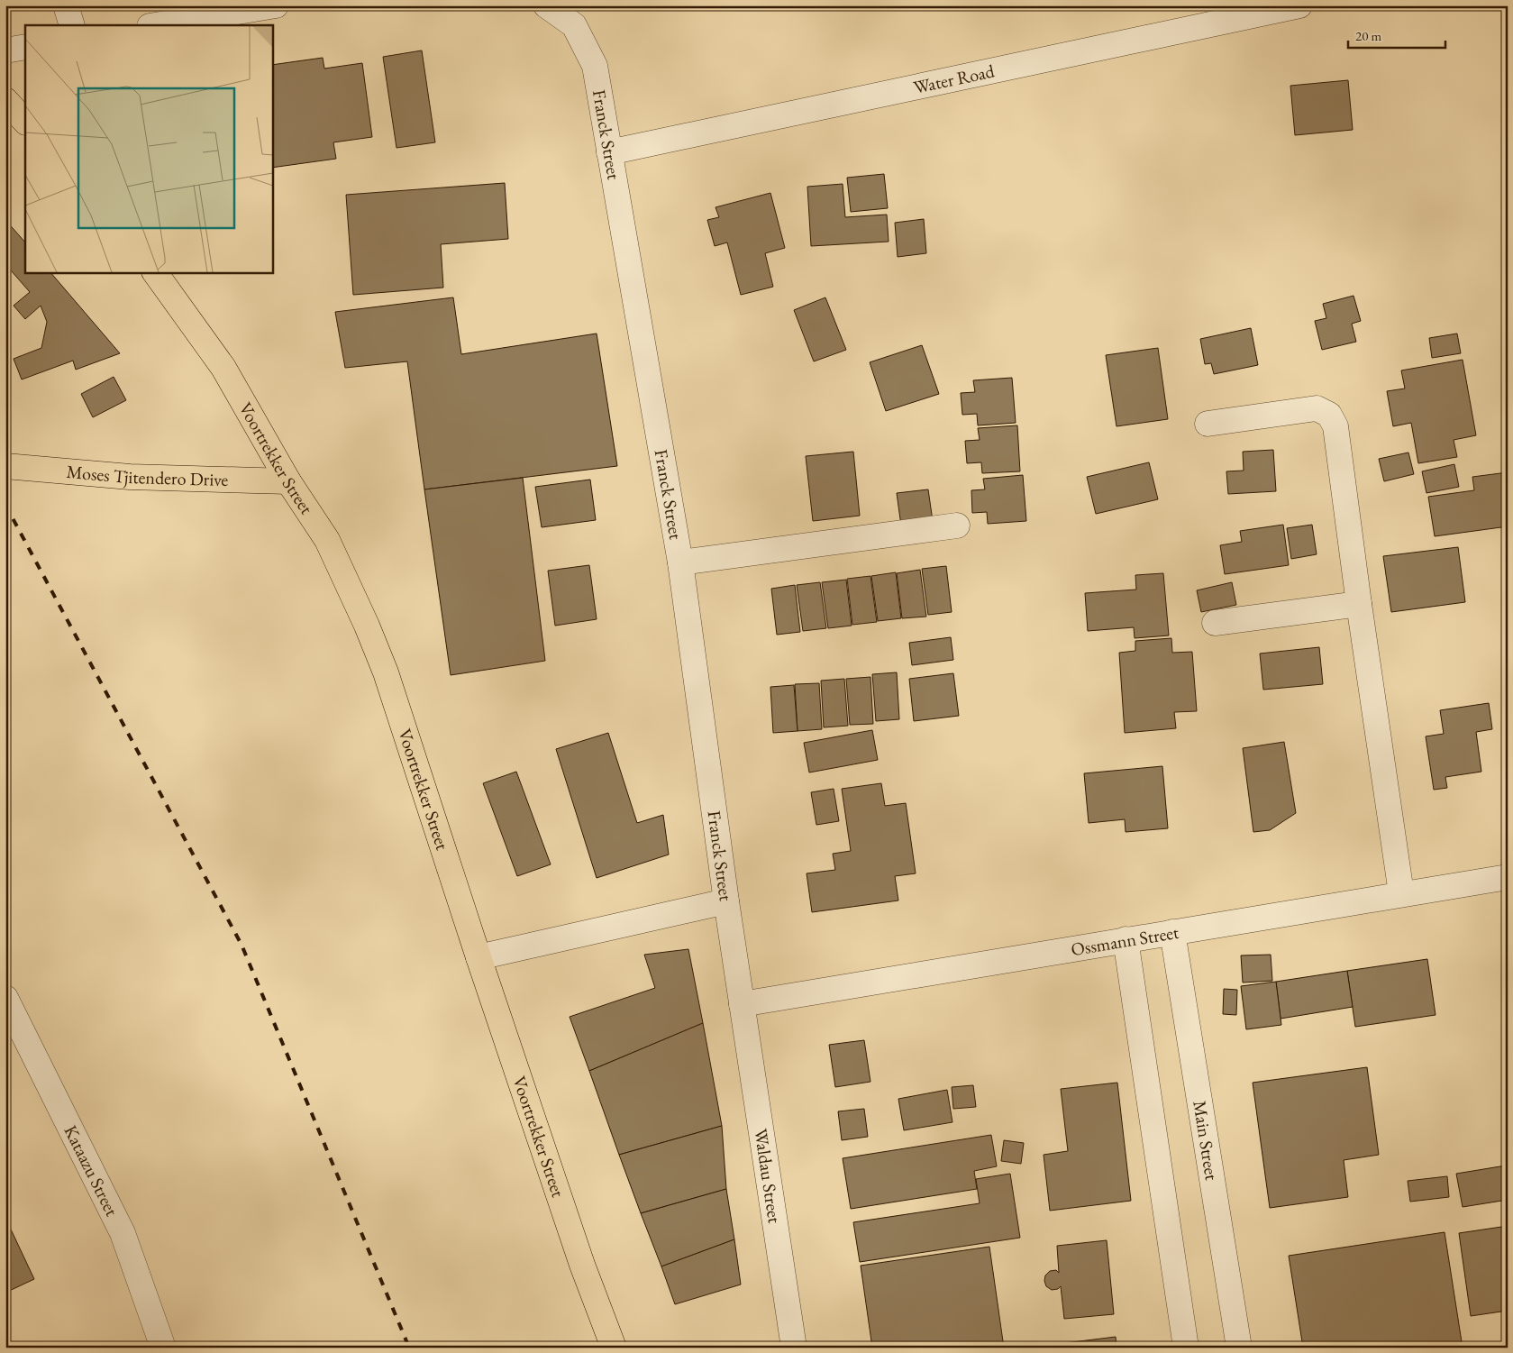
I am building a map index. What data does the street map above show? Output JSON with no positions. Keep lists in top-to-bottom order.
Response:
{
  "streets": {
    "main road": ["Voortrekker Street", "Moses Tjitendero Drive"],
    "street": [
      "Water Road",
      "Franck Street",
      "Ossmann Street",
      "Main Street",
      "Kataazu Street",
      "Waldau Street"
    ]
  },
  "crossings": [
    ["Water Road", "Franck Street"],
    ["Franck Street", "Ossmann Street"],
    ["Franck Street", "Waldau Street"],
    ["Voortrekker Street", "Moses Tjitendero Drive"],
    ["Ossmann Street", "Main Street"],
    ["Ossmann Street", "Waldau Street"]
  ],
  "scale_bar": "20 m"
}
